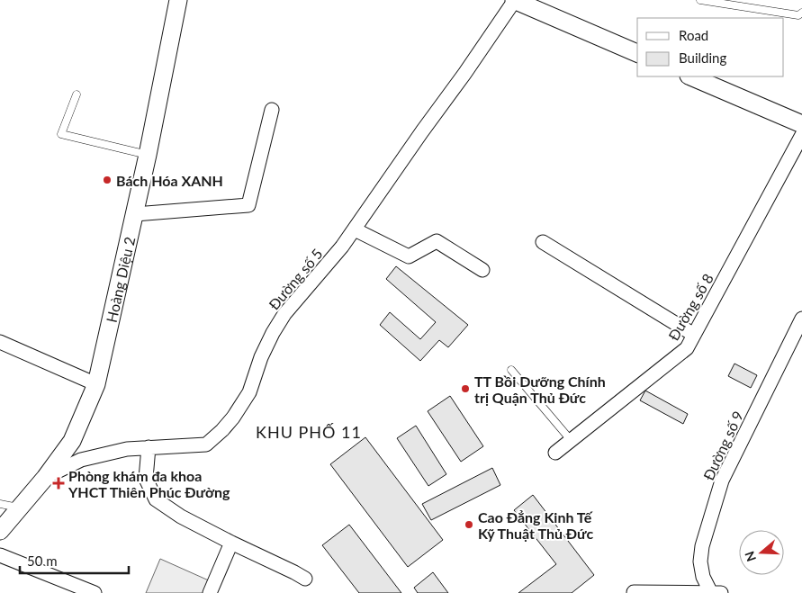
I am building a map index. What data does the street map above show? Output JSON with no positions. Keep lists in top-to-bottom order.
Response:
{
  "streets": {
    "street": [
      "Hoàng Diệu 2",
      "Đường số 5",
      "Đường số 8",
      "Đường số 9"
    ]
  },
  "crossings": [
    ["Hoàng Diệu 2", "Đường số 5"]
  ],
  "districts": ["KHU PHỐ 11"],
  "places": {
    "other": ["Bách Hóa XANH", "TT Bồi Dưỡng Chính trị Quận Thủ Đức", "Cao Đẳng Kinh Tế Kỹ Thuật Thủ Đức"],
    "health": ["Phòng khám đa khoa YHCT Thiên Phúc Đường"]
  },
  "legend": ["Road", "Building"],
  "scale_bar": "50 m",
  "north": "left"
}
